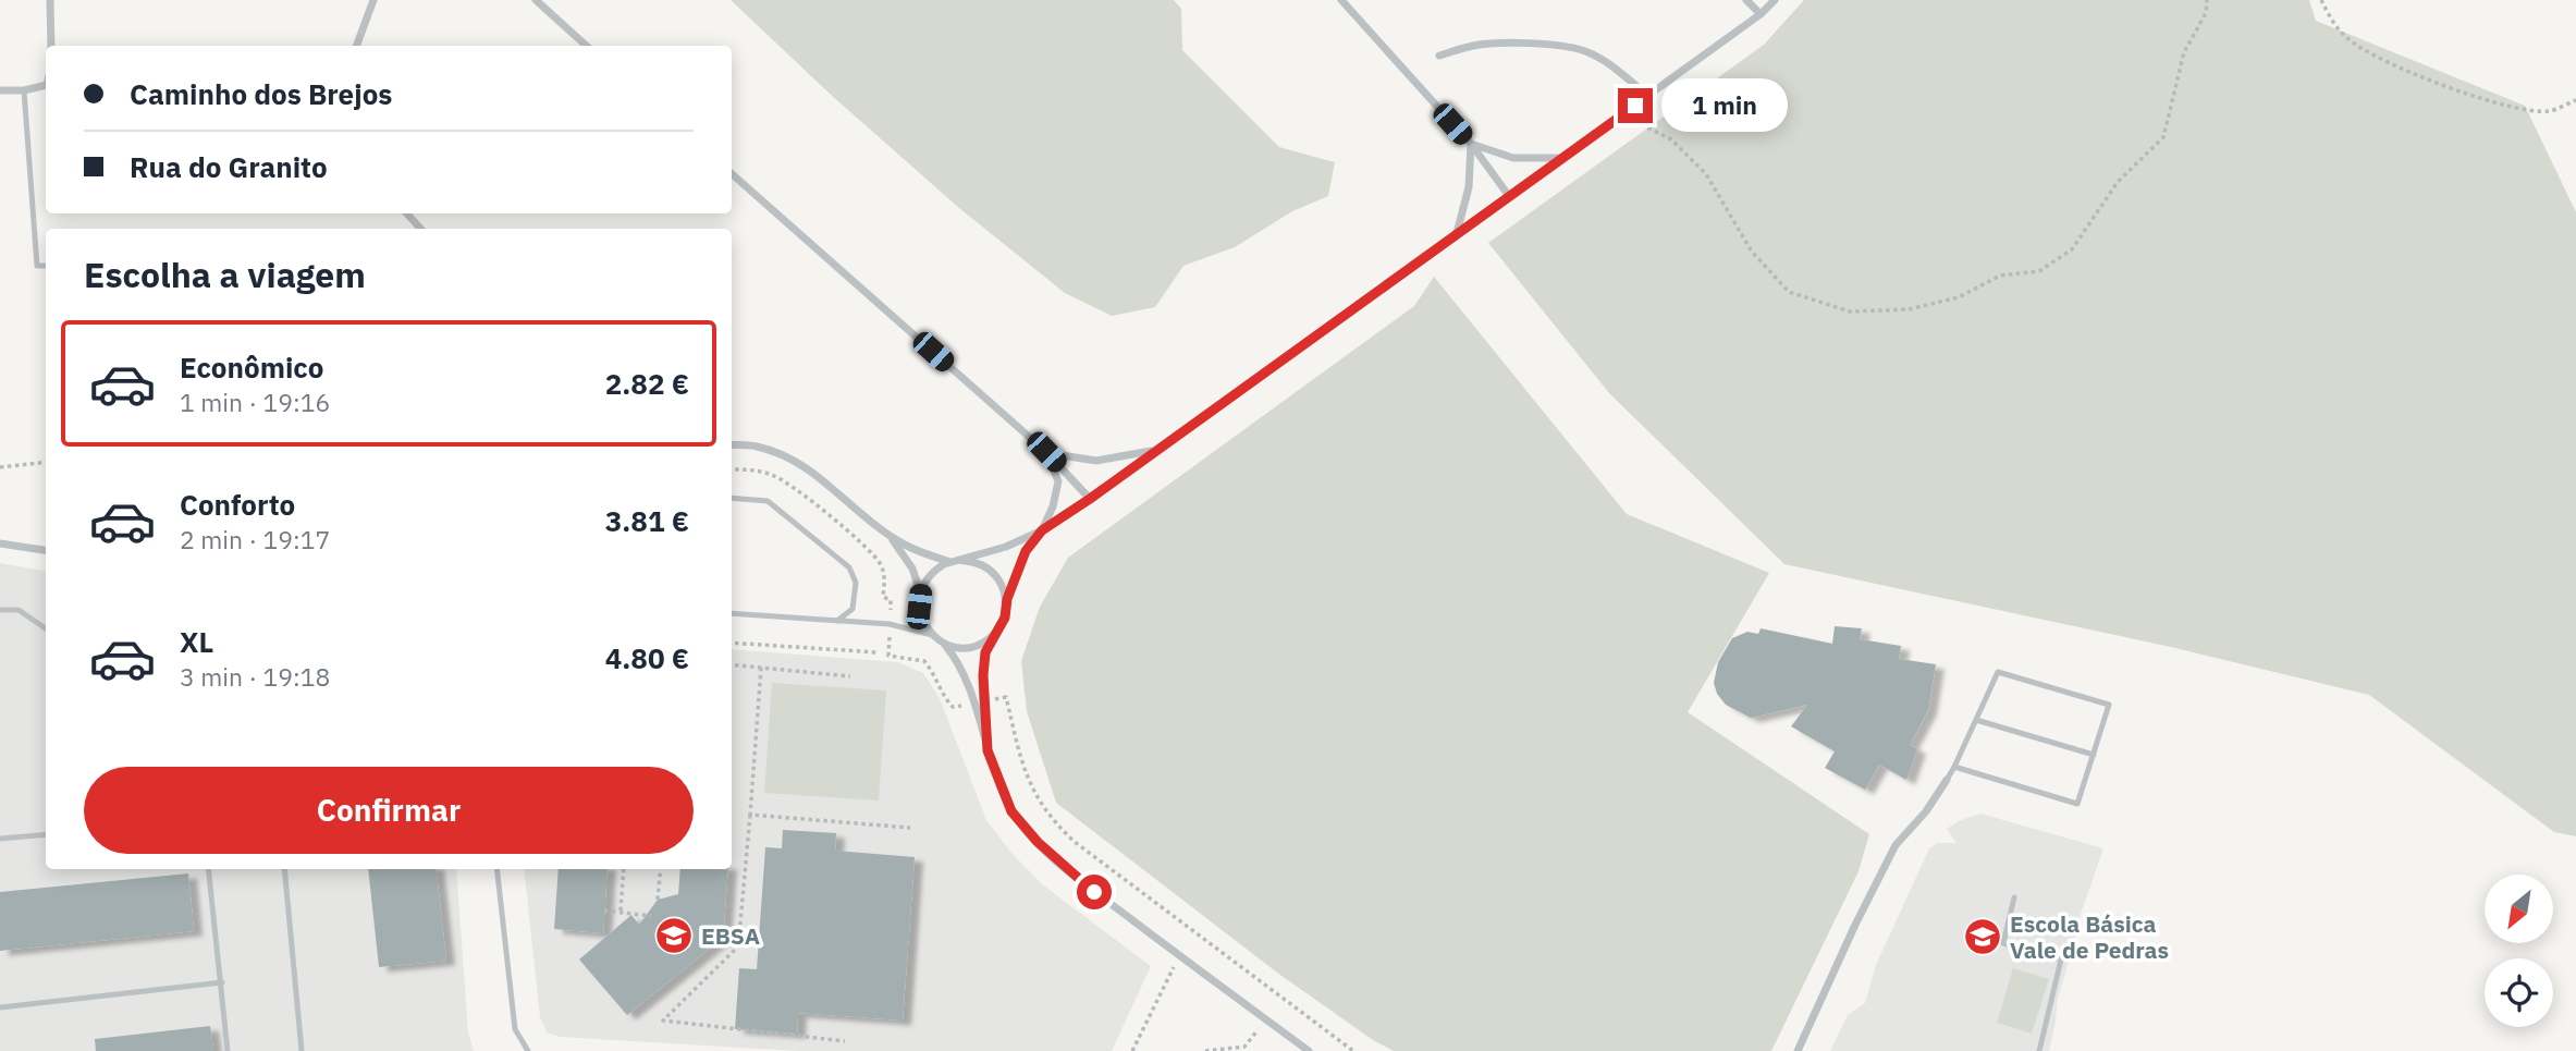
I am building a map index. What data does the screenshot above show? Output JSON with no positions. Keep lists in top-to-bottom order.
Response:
{
  "places": {
    "school or university": ["EBSA", "Escola Básica Vale de Pedras"]
  },
  "north": "bottom left",
  "page": {
    "banner": ["Caminho dos Brejos", "Rua do Granito"],
    "bubble": "1 min",
    "heading": "Escolha a viagem",
    "list": [
      {
        "name": "Econômico",
        "note": "1 min · 19:16",
        "value": "2.82 €"
      },
      {
        "name": "Conforto",
        "note": "2 min · 19:17",
        "value": "3.81 €"
      },
      {
        "name": "XL",
        "note": "3 min · 19:18",
        "value": "4.80 €"
      }
    ],
    "buttons": "Confirmar"
  }
}
